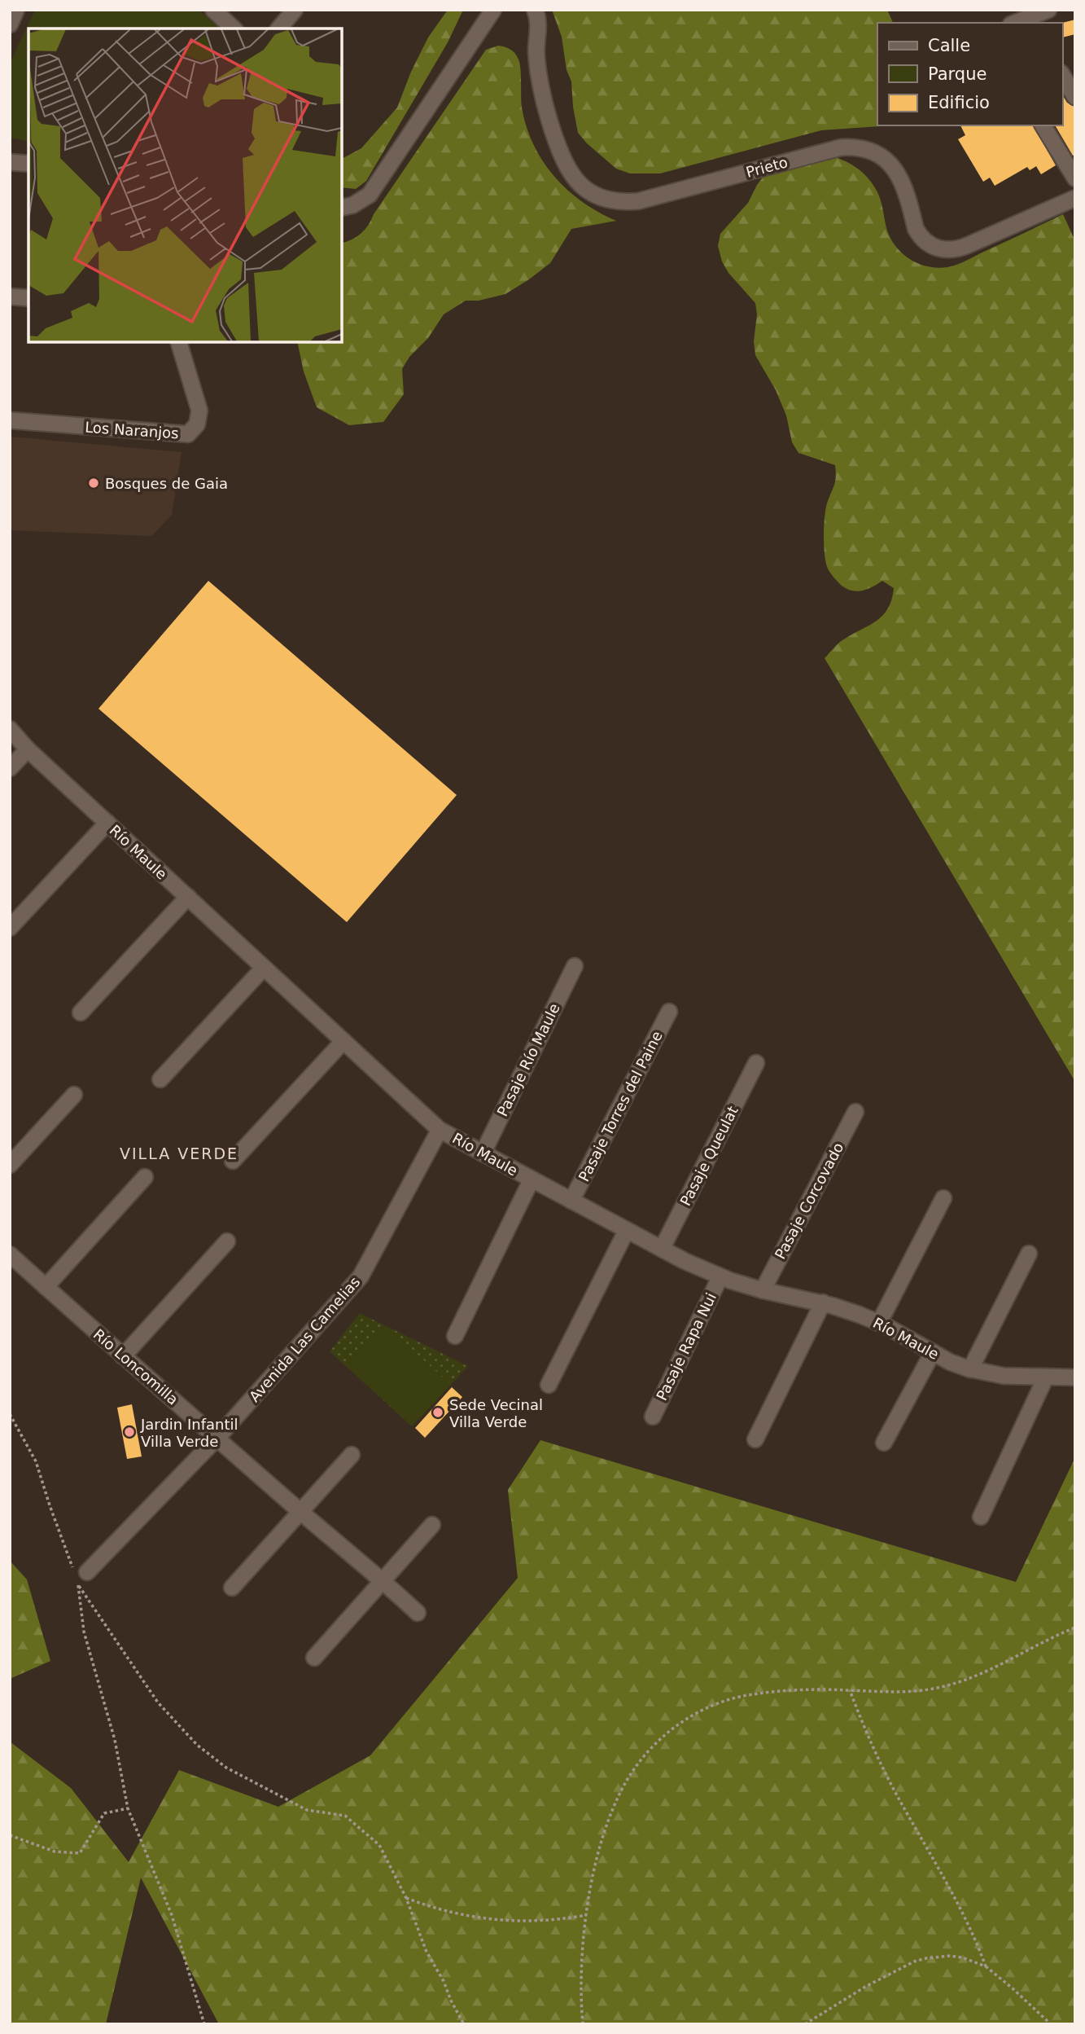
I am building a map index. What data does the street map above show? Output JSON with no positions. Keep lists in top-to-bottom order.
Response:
{
  "streets": {
    "street": [
      "Prieto",
      "Los Naranjos",
      "Río Maule",
      "Pasaje Río Maule",
      "Pasaje Torres del Paine",
      "Pasaje Queulat",
      "Pasaje Corcovado",
      "Avenida Las Camelias",
      "Pasaje Rapa Nui",
      "Río Loncomilla"
    ]
  },
  "crossings": [
    ["Río Maule", "Pasaje Río Maule"],
    ["Río Maule", "Pasaje Torres del Paine"],
    ["Río Maule", "Pasaje Queulat"],
    ["Río Maule", "Pasaje Corcovado"],
    ["Río Maule", "Avenida Las Camelias"],
    ["Río Maule", "Pasaje Rapa Nui"],
    ["Avenida Las Camelias", "Río Loncomilla"]
  ],
  "districts": ["VILLA VERDE"],
  "places": ["Bosques de Gaia", "Sede Vecinal Villa Verde", "Jardin Infantil Villa Verde"],
  "legend": ["Calle", "Parque", "Edificio"]
}
